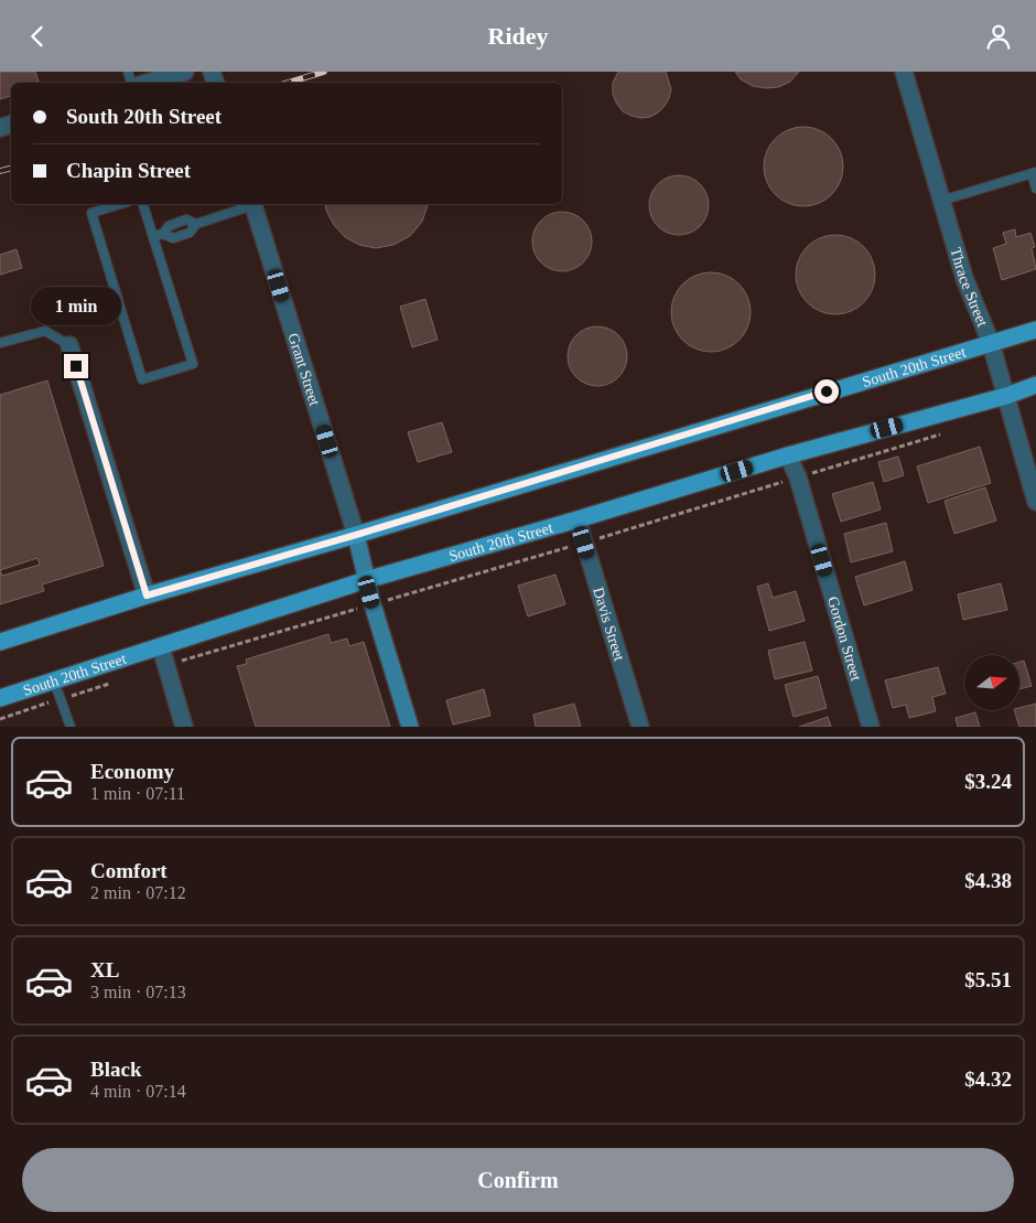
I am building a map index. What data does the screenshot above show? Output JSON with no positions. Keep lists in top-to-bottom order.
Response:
{
  "streets": {
    "main road": ["South 20th Street"],
    "street": [
      "Thrace Street",
      "Grant Street",
      "Davis Street",
      "Gordon Street"
    ]
  },
  "crossings": [
    ["Thrace Street", "South 20th Street"],
    ["South 20th Street", "Grant Street"],
    ["South 20th Street", "Davis Street"],
    ["South 20th Street", "Gordon Street"]
  ],
  "north": "right",
  "page": {
    "header": "Ridey",
    "banner": ["South 20th Street", "Chapin Street"],
    "bubble": "1 min",
    "list": [
      {
        "name": "Economy",
        "note": "1 min · 07:11",
        "value": "$3.24"
      },
      {
        "name": "Comfort",
        "note": "2 min · 07:12",
        "value": "$4.38"
      },
      {
        "name": "XL",
        "note": "3 min · 07:13",
        "value": "$5.51"
      },
      {
        "name": "Black",
        "note": "4 min · 07:14",
        "value": "$4.32"
      }
    ],
    "buttons": "Confirm"
  }
}
